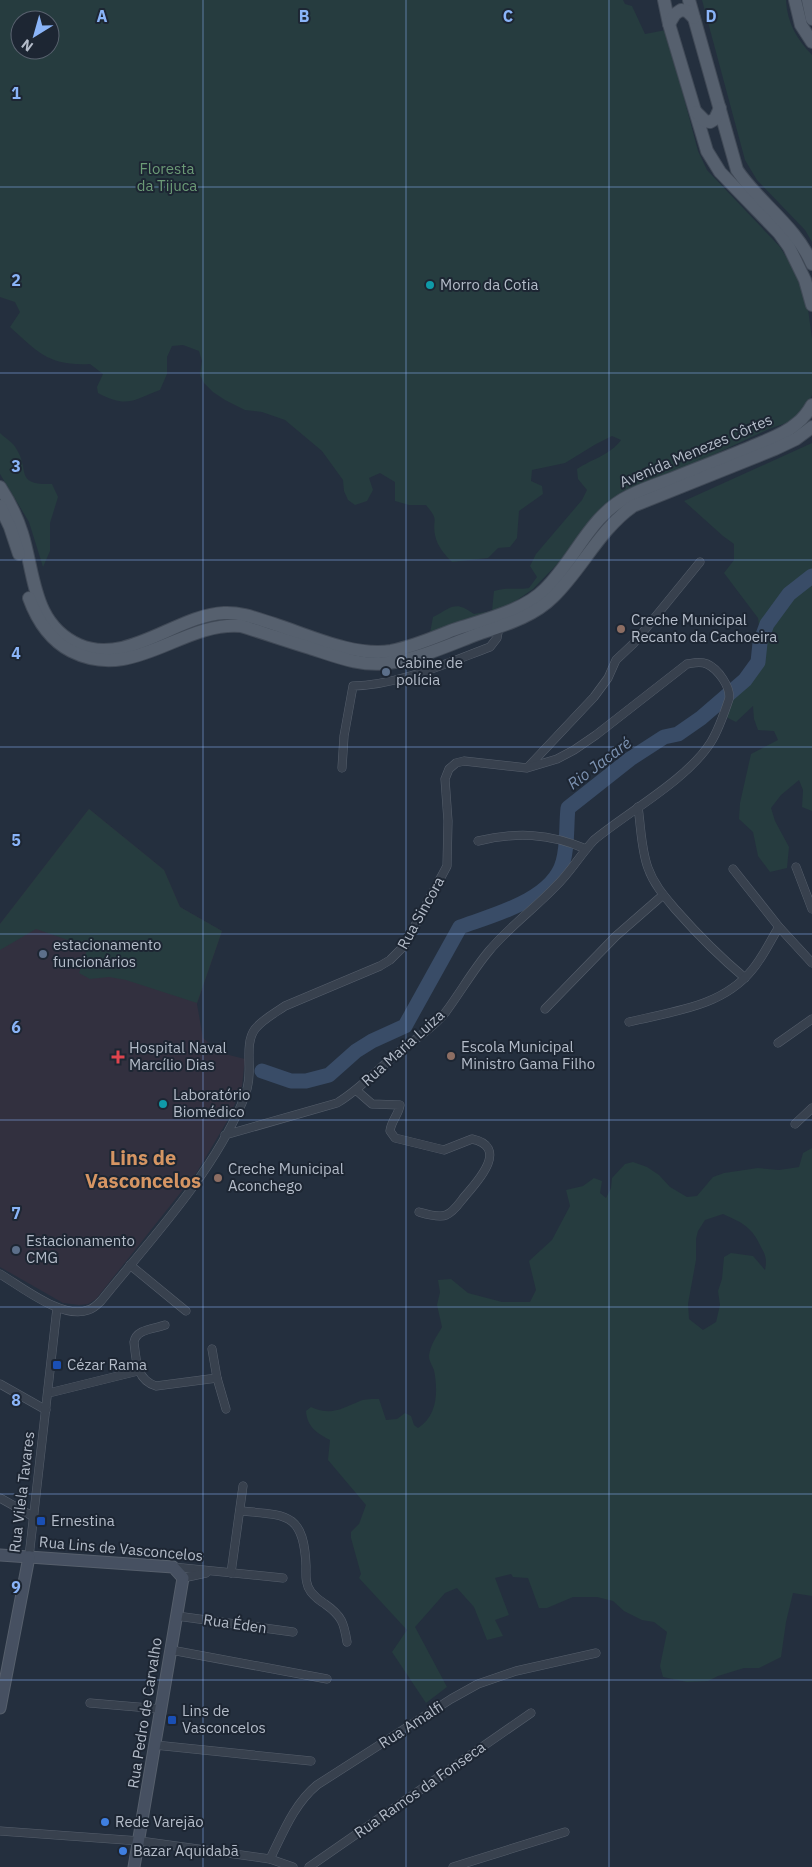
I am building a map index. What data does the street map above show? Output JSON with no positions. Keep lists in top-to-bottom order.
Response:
{
  "streets": {
    "main road": ["Avenida Menezes Côrtes"],
    "street": [
      "Rua Sincora",
      "Rua Maria Luiza",
      "Rua Vilela Tavares",
      "Rua Lins de Vasconcelos",
      "Rua Éden",
      "Rua Pedro de Carvalho",
      "Rua Amalfi",
      "Rua Ramos da Fonseca"
    ]
  },
  "crossings": [
    ["Rua Sincora", "Rua Maria Luiza"],
    ["Rua Vilela Tavares", "Rua Lins de Vasconcelos"],
    ["Rua Lins de Vasconcelos", "Rua Pedro de Carvalho"],
    ["Rua Éden", "Rua Pedro de Carvalho"]
  ],
  "districts": ["Lins de Vasconcelos"],
  "water": ["Rio Jacaré"],
  "parks": ["Floresta da Tijuca"],
  "places": {
    "other": [
      "Morro da Cotia",
      "Creche Municipal Recanto da Cachoeira",
      "Cabine de polícia",
      "estacionamento funcionários",
      "Escola Municipal Ministro Gama Filho",
      "Laboratório Biomédico",
      "Creche Municipal Aconchego",
      "Estacionamento CMG",
      "Rede Varejão",
      "Bazar Aquidabã"
    ],
    "health": ["Hospital Naval Marcílio Dias"],
    "transit": ["Cézar Rama", "Ernestina", "Lins de Vasconcelos"]
  },
  "north": "bottom left",
  "grid": {
    "columns": [
      "A",
      "B",
      "C",
      "D"
    ],
    "rows": [
      "1",
      "2",
      "3",
      "4",
      "5",
      "6",
      "7",
      "8",
      "9"
    ]
  }
}
